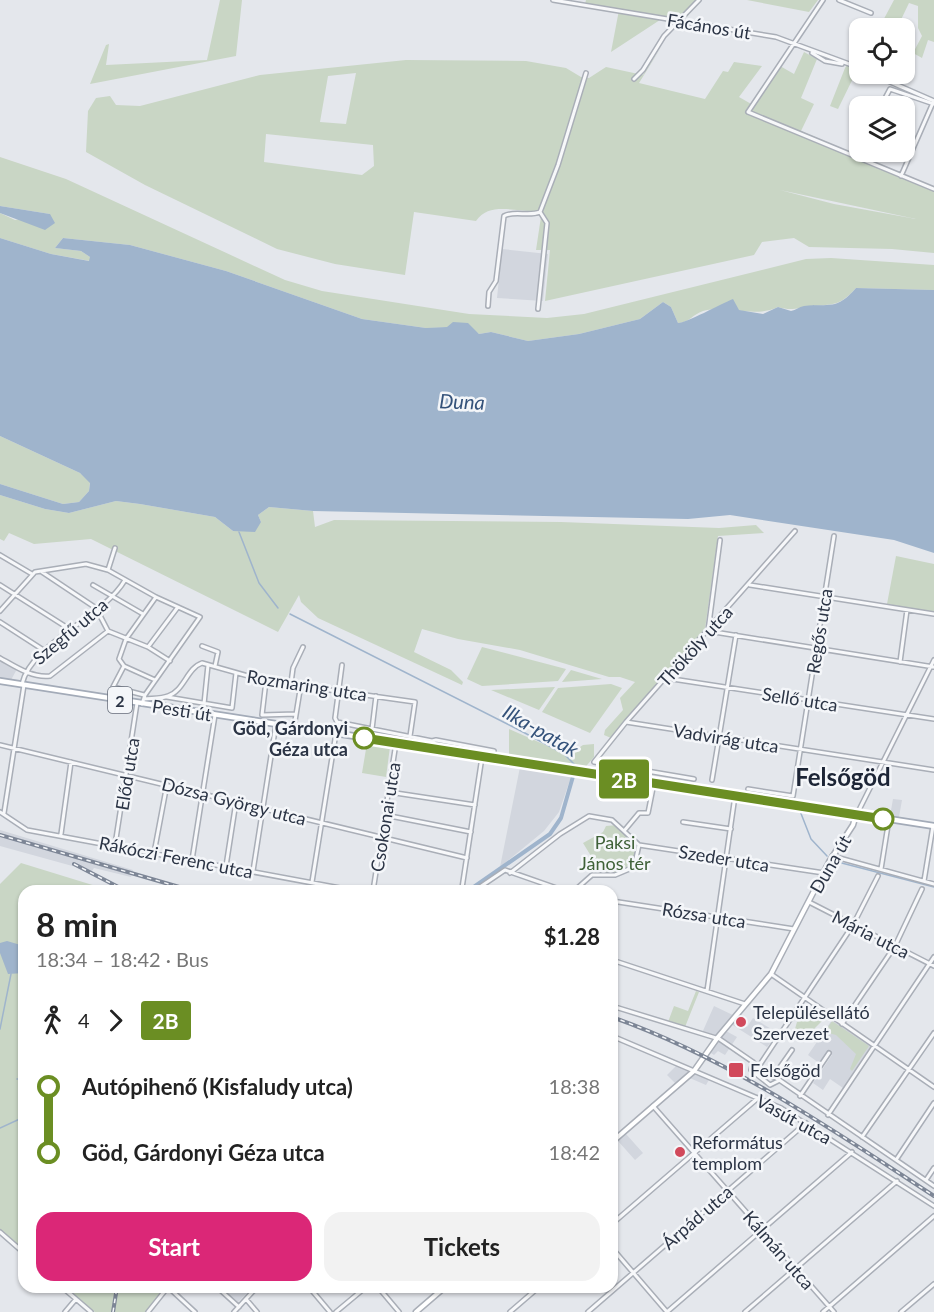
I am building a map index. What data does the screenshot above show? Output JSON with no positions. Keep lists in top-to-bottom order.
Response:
{
  "streets": {
    "main road": ["2", "Pesti út"],
    "street": [
      "Fácános út",
      "Szegfű utca",
      "Regős utca",
      "Thököly utca",
      "Rozmaring utca",
      "Sellő utca",
      "Vadvirág utca",
      "Előd utca",
      "Dózsa György utca",
      "Csokonai utca",
      "Rákóczi Ferenc utca",
      "Szeder utca",
      "Duna út",
      "Rózsa utca",
      "Mária utca",
      "Vasút utca",
      "Árpád utca",
      "Kálmán utca"
    ]
  },
  "crossings": [
    ["Szegfű utca", "Pesti út"],
    ["Szegfű utca", "Dózsa György utca"],
    ["Szegfű utca", "Rákóczi Ferenc utca"],
    ["Regős utca", "Sellő utca"],
    ["Regős utca", "Vadvirág utca"],
    ["Thököly utca", "Sellő utca"],
    ["Thököly utca", "Vadvirág utca"],
    ["Rozmaring utca", "Pesti út"],
    ["Sellő utca", "Duna út"],
    ["Pesti út", "Előd utca"],
    ["Pesti út", "Csokonai utca"],
    ["Pesti út", "Duna út"],
    ["Vadvirág utca", "Duna út"],
    ["Előd utca", "Dózsa György utca"],
    ["Előd utca", "Rákóczi Ferenc utca"],
    ["Dózsa György utca", "Csokonai utca"],
    ["Szeder utca", "Duna út"],
    ["Duna út", "Rózsa utca"],
    ["Duna út", "Mária utca"],
    ["Duna út", "Vasút utca"],
    ["Duna út", "Kálmán utca"],
    ["Vasút utca", "Árpád utca"],
    ["Árpád utca", "Kálmán utca"]
  ],
  "districts": ["Felsőgöd"],
  "water": ["Duna", "Ilka-patak"],
  "parks": ["Paksi János tér"],
  "places": {
    "other": ["Göd, Gárdonyi Géza utca", "Településellátó Szervezet", "Református templom"],
    "transit": ["Felsőgöd"]
  },
  "lines": ["bus line 2B"],
  "page": {
    "on_map": "2B",
    "heading": ["8 min", "18:34 – 18:42 · Bus", "$1.28"],
    "legs": ["4", "2B"],
    "list": [
      {
        "name": "Autópihenő (Kisfaludy utca)",
        "value": "18:38"
      },
      {
        "name": "Göd, Gárdonyi Géza utca",
        "value": "18:42"
      }
    ],
    "buttons": ["Start", "Tickets"]
  }
}
